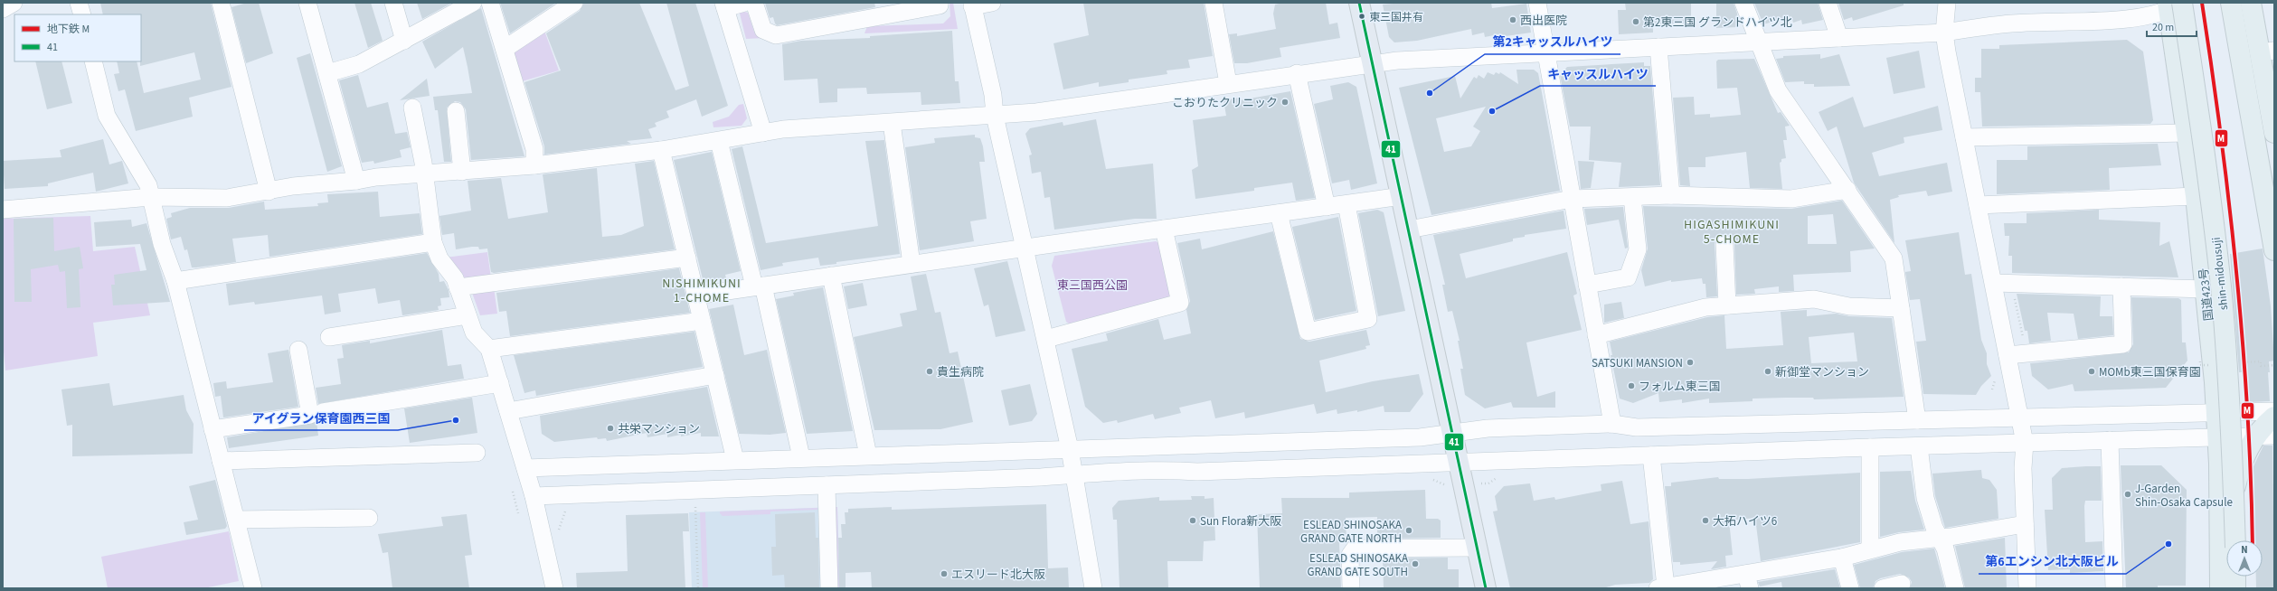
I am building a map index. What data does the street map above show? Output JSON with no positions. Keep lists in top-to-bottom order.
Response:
{
  "streets": {
    "highway": ["shin-midousuji", "国道423号"]
  },
  "crossings": [
    ["shin-midousuji", "国道423号"]
  ],
  "districts": ["HIGASHIMIKUNI 5-CHOME", "NISHIMIKUNI 1-CHOME"],
  "parks": ["東三国西公園"],
  "places": [
    "東三国井有",
    "西出医院",
    "第2東三国 グランドハイツ北",
    "第2キャッスルハイツ",
    "こおりたクリニック",
    "キャッスルハイツ",
    "SATSUKI MANSION",
    "貴生病院",
    "新御堂マンション",
    "MOMb東三国保育園",
    "フォルム東三国",
    "アイグラン保育園西三国",
    "共栄マンション",
    "J-Garden Shin-Osaka Capsule",
    "Sun Flora新大阪",
    "大拓ハイツ6",
    "ESLEAD SHINOSAKA GRAND GATE NORTH",
    "第6エンシン北大阪ビル",
    "ESLEAD SHINOSAKA GRAND GATE SOUTH",
    "エスリード北大阪"
  ],
  "lines": ["metro line M", "transit line 41"],
  "legend": ["地下鉄 M", "41"],
  "scale_bar": "20 m",
  "north": "top"
}
